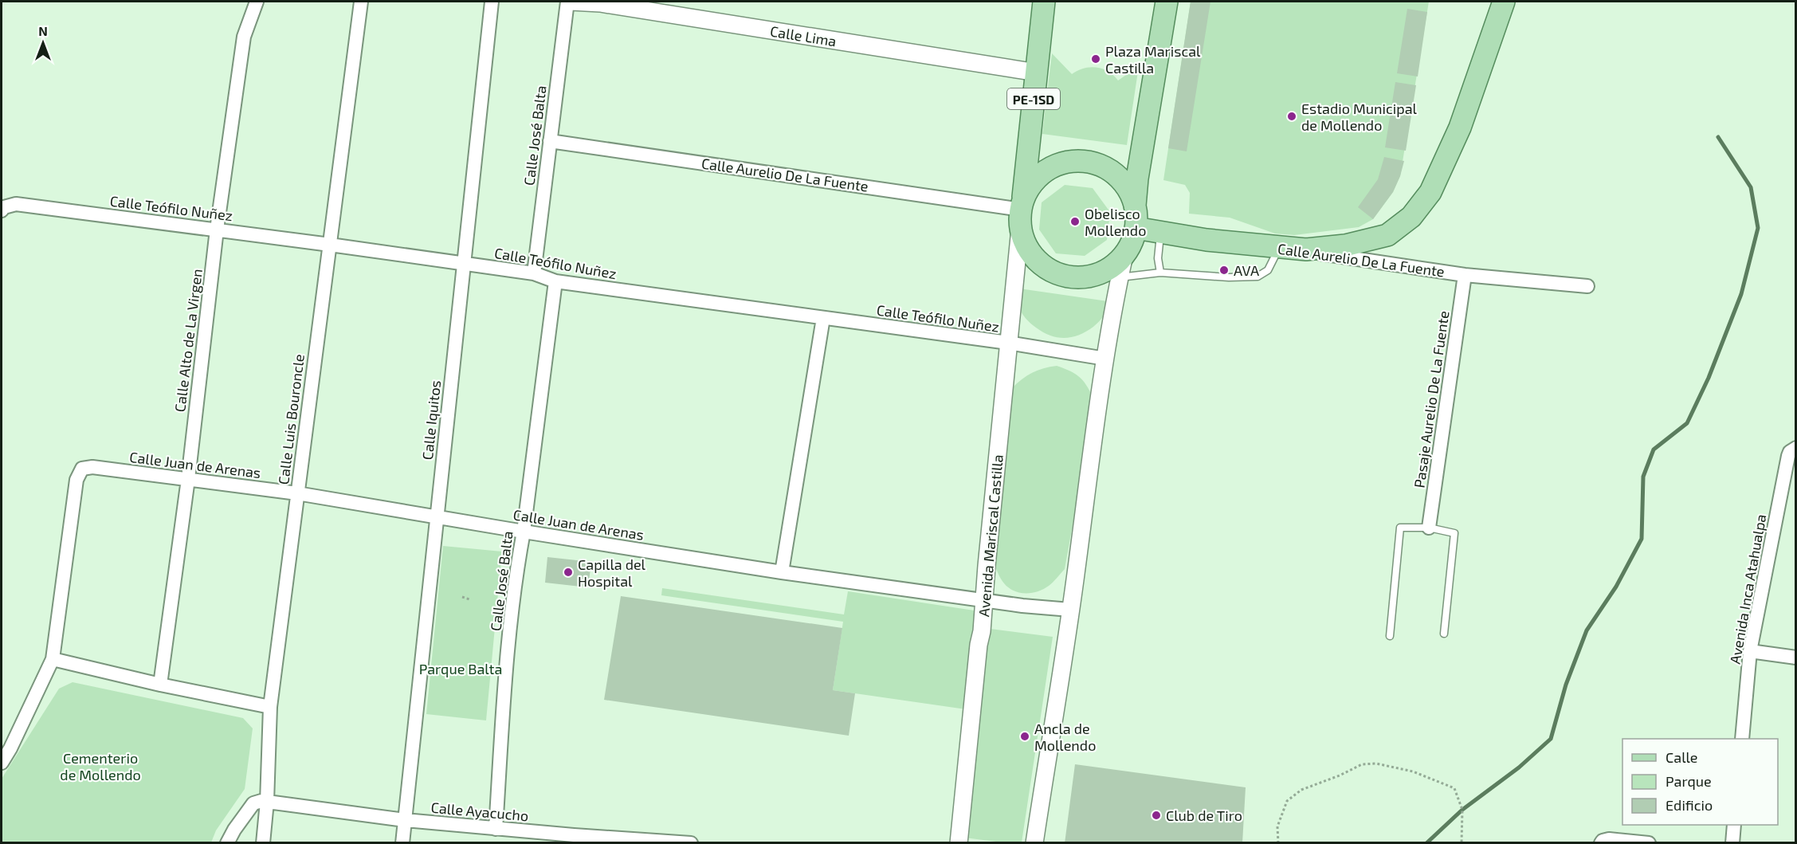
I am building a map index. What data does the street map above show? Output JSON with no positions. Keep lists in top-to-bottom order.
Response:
{
  "streets": {
    "main road": ["PE-1SD", "Calle Aurelio De La Fuente", "Avenida Mariscal Castilla"],
    "street": [
      "Calle Lima",
      "Calle José Balta",
      "Calle Teófilo Nuñez",
      "Calle Alto de La Virgen",
      "Pasaje Aurelio De La Fuente",
      "Calle Luis Bouroncle",
      "Calle Iquitos",
      "Calle Juan de Arenas",
      "Avenida Inca Atahualpa",
      "Calle Ayacucho"
    ]
  },
  "crossings": [
    ["Calle Lima", "Calle José Balta"],
    ["Calle Lima", "Avenida Mariscal Castilla"],
    ["Calle José Balta", "Calle Aurelio De La Fuente"],
    ["Calle José Balta", "Calle Teófilo Nuñez"],
    ["Calle José Balta", "Calle Juan de Arenas"],
    ["Calle José Balta", "Calle Ayacucho"],
    ["Calle Aurelio De La Fuente", "Pasaje Aurelio De La Fuente"],
    ["Calle Aurelio De La Fuente", "Avenida Mariscal Castilla"],
    ["Calle Teófilo Nuñez", "Calle Alto de La Virgen"],
    ["Calle Teófilo Nuñez", "Calle Luis Bouroncle"],
    ["Calle Teófilo Nuñez", "Calle Iquitos"],
    ["Calle Teófilo Nuñez", "Avenida Mariscal Castilla"],
    ["Calle Alto de La Virgen", "Calle Juan de Arenas"],
    ["Calle Luis Bouroncle", "Calle Juan de Arenas"],
    ["Calle Luis Bouroncle", "Calle Ayacucho"],
    ["Calle Iquitos", "Calle Juan de Arenas"],
    ["Calle Iquitos", "Calle Ayacucho"],
    ["Calle Juan de Arenas", "Avenida Mariscal Castilla"]
  ],
  "parks": ["Parque Balta", "Cementerio de Mollendo"],
  "places": [
    "Plaza Mariscal Castilla",
    "Estadio Municipal de Mollendo",
    "Obelisco Mollendo",
    "AVA",
    "Capilla del Hospital",
    "Ancla de Mollendo",
    "Club de Tiro"
  ],
  "legend": ["Calle", "Parque", "Edificio"],
  "north": "top"
}
